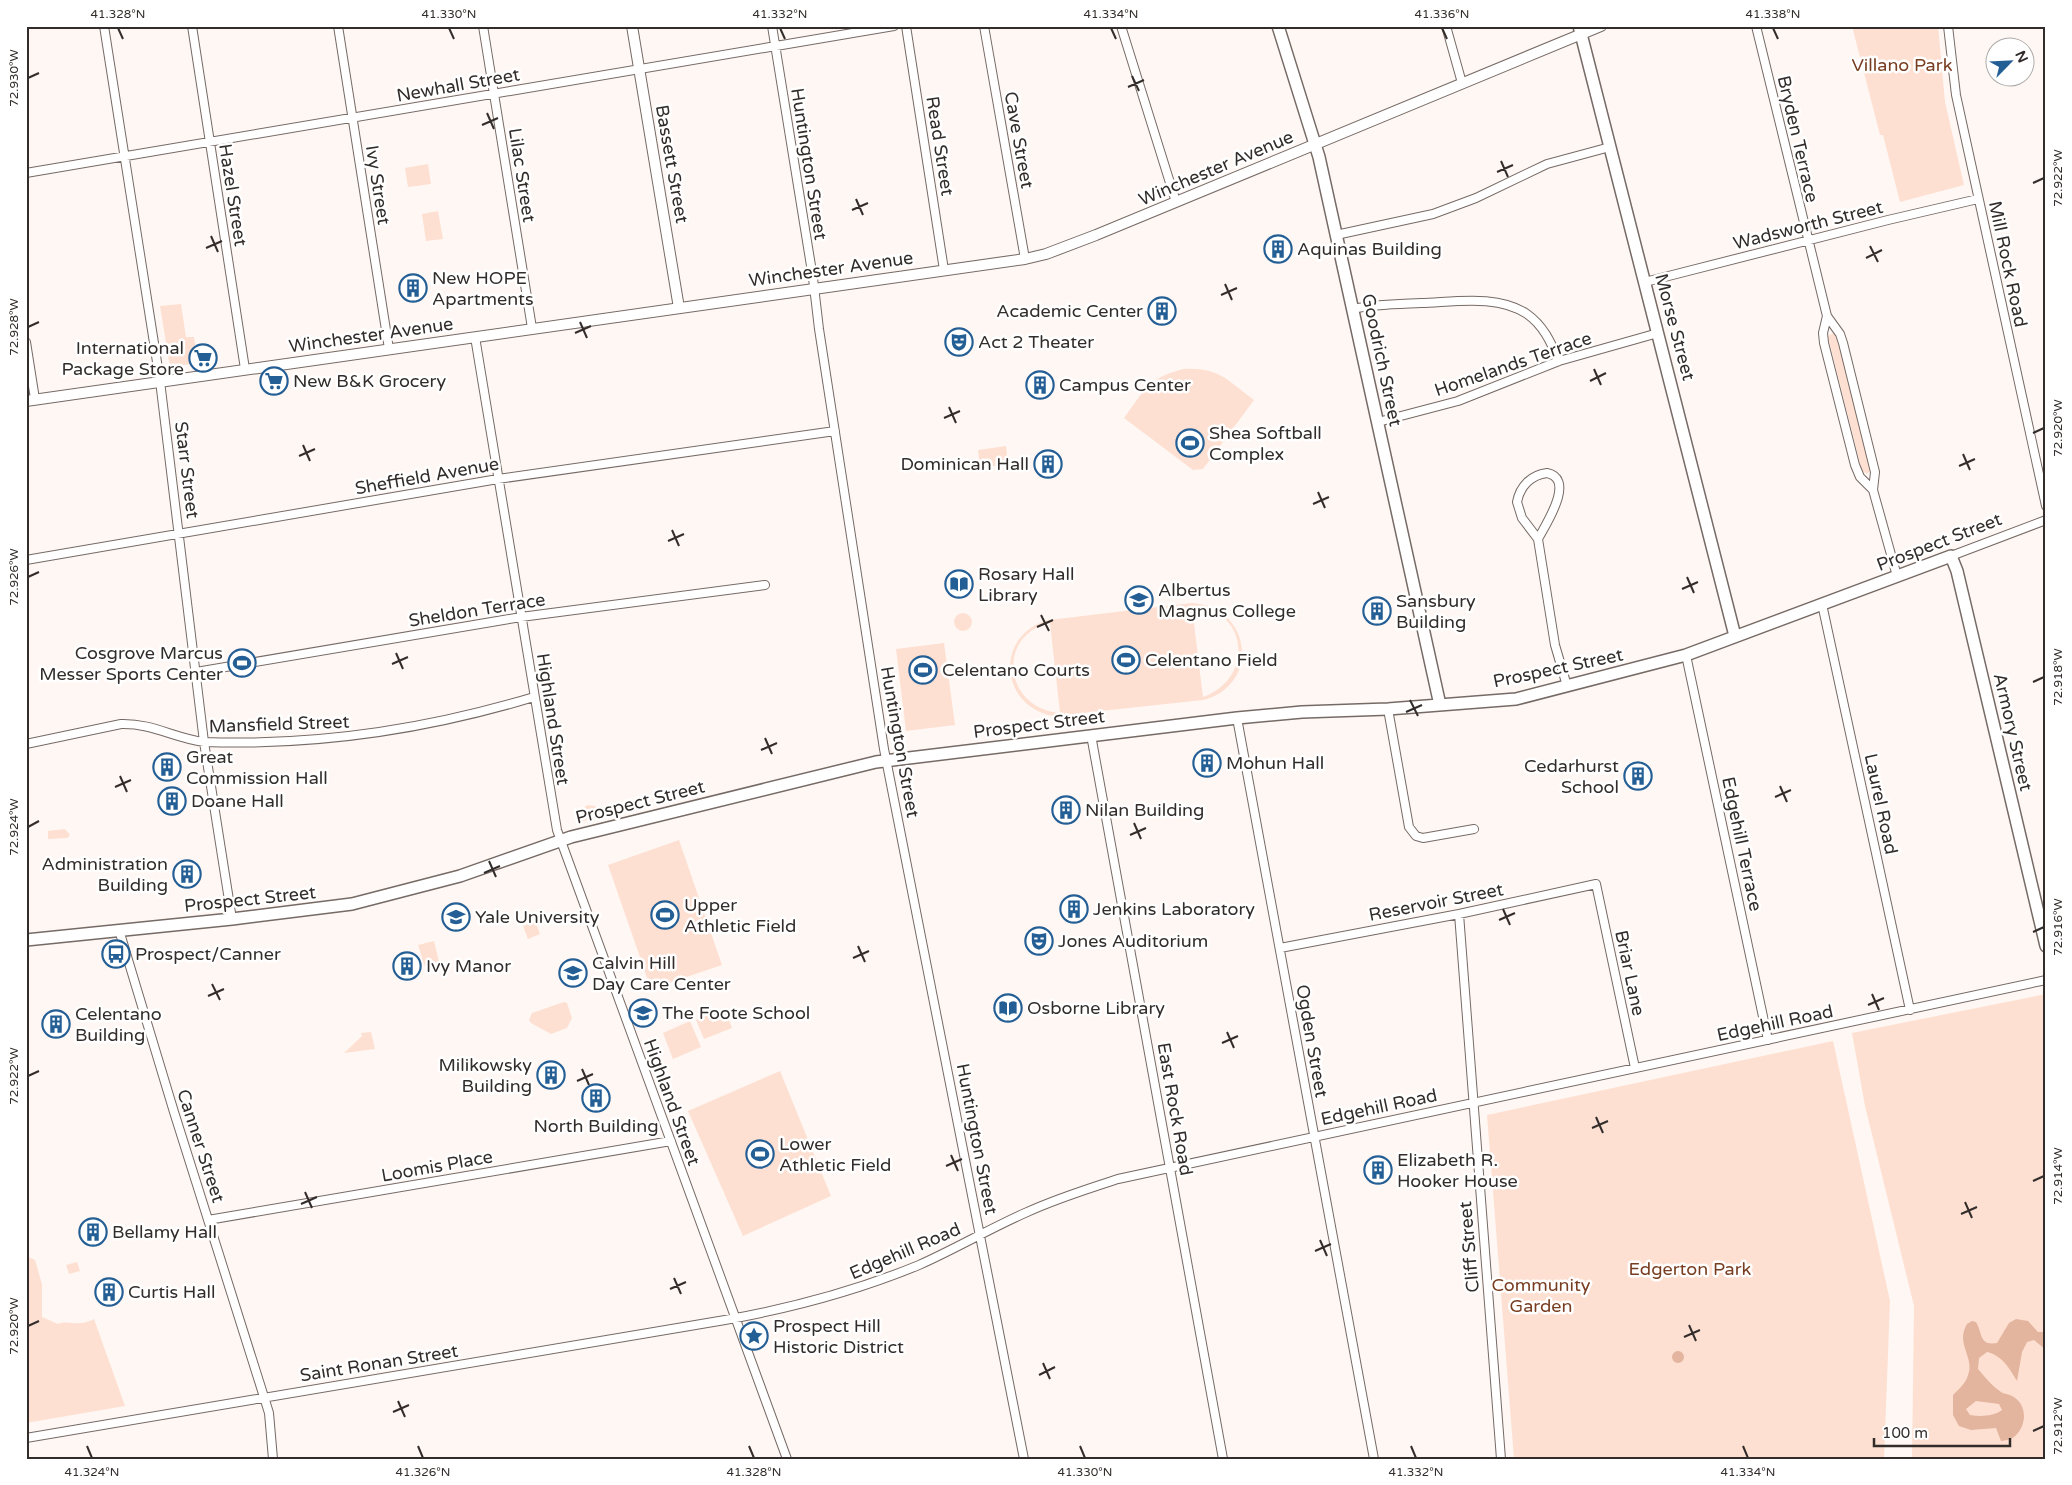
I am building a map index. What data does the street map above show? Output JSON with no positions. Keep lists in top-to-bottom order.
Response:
{
  "streets": {
    "main road": [
      "Morse Street",
      "Goodrich Street",
      "Prospect Street",
      "Armory Street"
    ],
    "street": [
      "Newhall Street",
      "Bryden Terrace",
      "Cave Street",
      "Read Street",
      "Bassett Street",
      "Huntington Street",
      "Winchester Avenue",
      "Lilac Street",
      "Ivy Street",
      "Hazel Street",
      "Wadsworth Street",
      "Mill Rock Road",
      "Homelands Terrace",
      "Starr Street",
      "Sheffield Avenue",
      "Sheldon Terrace",
      "Highland Street",
      "Mansfield Street",
      "Laurel Road",
      "Edgehill Terrace",
      "Reservoir Street",
      "Briar Lane",
      "Edgehill Road",
      "Ogden Street",
      "East Rock Road",
      "Canner Street",
      "Loomis Place",
      "Cliff Street",
      "Saint Ronan Street"
    ]
  },
  "crossings": [
    ["Newhall Street", "Bassett Street"],
    ["Newhall Street", "Huntington Street"],
    ["Newhall Street", "Lilac Street"],
    ["Newhall Street", "Ivy Street"],
    ["Newhall Street", "Hazel Street"],
    ["Newhall Street", "Starr Street"],
    ["Bryden Terrace", "Wadsworth Street"],
    ["Bryden Terrace", "Prospect Street"],
    ["Cave Street", "Winchester Avenue"],
    ["Read Street", "Winchester Avenue"],
    ["Bassett Street", "Winchester Avenue"],
    ["Huntington Street", "Winchester Avenue"],
    ["Huntington Street", "Sheffield Avenue"],
    ["Huntington Street", "Prospect Street"],
    ["Huntington Street", "Edgehill Road"],
    ["Winchester Avenue", "Lilac Street"],
    ["Winchester Avenue", "Ivy Street"],
    ["Winchester Avenue", "Hazel Street"],
    ["Winchester Avenue", "Morse Street"],
    ["Winchester Avenue", "Goodrich Street"],
    ["Winchester Avenue", "Starr Street"],
    ["Winchester Avenue", "Highland Street"],
    ["Wadsworth Street", "Mill Rock Road"],
    ["Wadsworth Street", "Morse Street"],
    ["Morse Street", "Homelands Terrace"],
    ["Morse Street", "Prospect Street"],
    ["Goodrich Street", "Homelands Terrace"],
    ["Goodrich Street", "Prospect Street"],
    ["Starr Street", "Sheffield Avenue"],
    ["Starr Street", "Prospect Street"],
    ["Starr Street", "Sheldon Terrace"],
    ["Starr Street", "Mansfield Street"],
    ["Sheffield Avenue", "Highland Street"],
    ["Prospect Street", "Highland Street"],
    ["Prospect Street", "Armory Street"],
    ["Prospect Street", "Laurel Road"],
    ["Prospect Street", "Edgehill Terrace"],
    ["Prospect Street", "Ogden Street"],
    ["Prospect Street", "East Rock Road"],
    ["Prospect Street", "Canner Street"],
    ["Sheldon Terrace", "Highland Street"],
    ["Highland Street", "Mansfield Street"],
    ["Highland Street", "Edgehill Road"],
    ["Highland Street", "Loomis Place"],
    ["Highland Street", "Saint Ronan Street"],
    ["Laurel Road", "Edgehill Road"],
    ["Edgehill Terrace", "Edgehill Road"],
    ["Reservoir Street", "Briar Lane"],
    ["Reservoir Street", "Ogden Street"],
    ["Reservoir Street", "Cliff Street"],
    ["Briar Lane", "Edgehill Road"],
    ["Edgehill Road", "Ogden Street"],
    ["Edgehill Road", "East Rock Road"],
    ["Edgehill Road", "Cliff Street"],
    ["Edgehill Road", "Saint Ronan Street"],
    ["Canner Street", "Loomis Place"],
    ["Canner Street", "Saint Ronan Street"]
  ],
  "parks": ["Villano Park", "Edgerton Park", "Community Garden"],
  "places": {
    "building": [
      "Aquinas Building",
      "New HOPE Apartments",
      "Academic Center",
      "Campus Center",
      "Dominican Hall",
      "Sansbury Building",
      "Mohun Hall",
      "Great Commission Hall",
      "Cedarhurst School",
      "Doane Hall",
      "Nilan Building",
      "Administration Building",
      "Jenkins Laboratory",
      "Ivy Manor",
      "Celentano Building",
      "Milikowsky Building",
      "North Building",
      "Elizabeth R. Hooker House",
      "Bellamy Hall",
      "Curtis Hall"
    ],
    "theatre": ["Act 2 Theater", "Jones Auditorium"],
    "supermarket": ["International Package Store", "New B&K Grocery"],
    "sports": [
      "Shea Softball Complex",
      "Celentano Field",
      "Cosgrove Marcus Messer Sports Center",
      "Celentano Courts",
      "Upper Athletic Field",
      "Lower Athletic Field"
    ],
    "library": ["Rosary Hall Library", "Osborne Library"],
    "school or university": [
      "Albertus Magnus College",
      "Yale University",
      "Calvin Hill Day Care Center",
      "The Foote School"
    ],
    "bus stop": ["Prospect/Canner"],
    "place": ["Prospect Hill Historic District"]
  },
  "scale_bar": "100 m",
  "north": "top right",
  "coordinates": [
    "41.328°N",
    "41.330°N",
    "41.332°N",
    "41.334°N",
    "41.336°N",
    "41.338°N",
    "72.930°W",
    "72.922°W",
    "72.928°W",
    "72.920°W",
    "72.926°W",
    "72.918°W",
    "72.924°W",
    "72.916°W",
    "72.914°W",
    "72.912°W",
    "41.324°N",
    "41.326°N"
  ]
}
